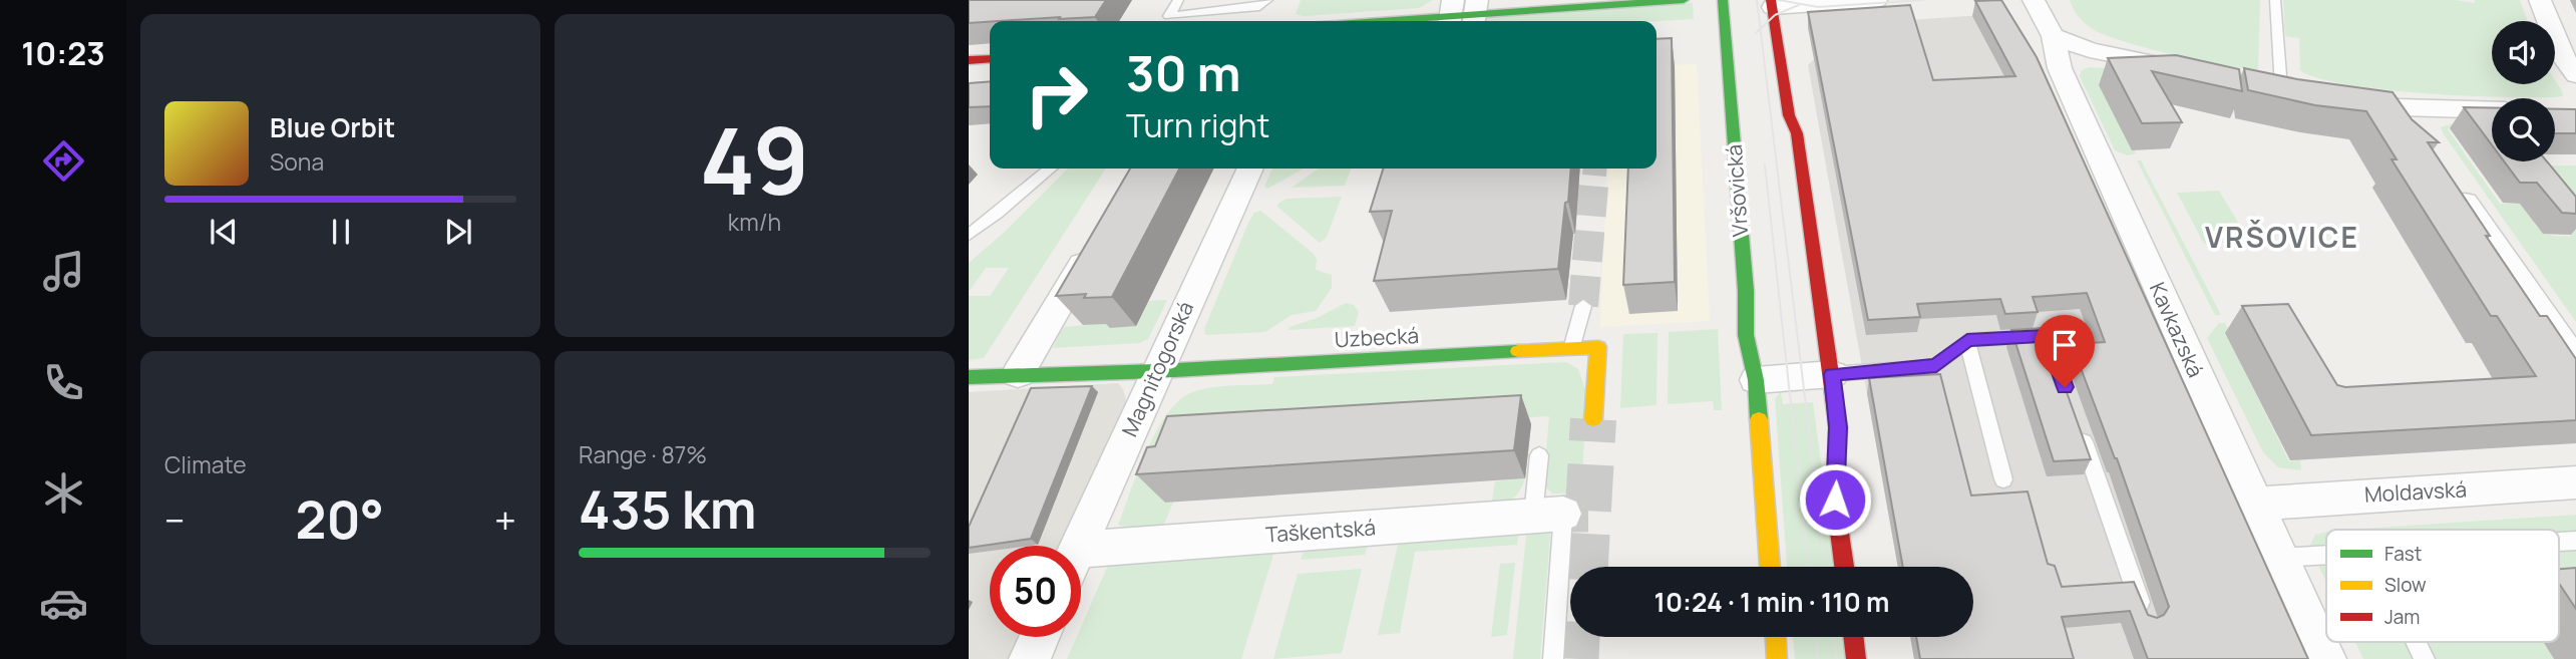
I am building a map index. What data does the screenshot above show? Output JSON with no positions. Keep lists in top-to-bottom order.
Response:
{
  "streets": {
    "main road": ["Vršovická", "Uzbecká"],
    "street": [
      "Kavkazská",
      "Magnitogorská",
      "Moldavská",
      "Taškentská"
    ]
  },
  "crossings": [
    ["Kavkazská", "Moldavská"],
    ["Uzbecká", "Magnitogorská"]
  ],
  "districts": ["VRŠOVICE"],
  "legend": ["Fast", "Slow", "Jam"],
  "page": {
    "tabs": "10:23",
    "tile": [
      ["49", "km/h"],
      "Climate",
      ["Range · 87%", "435 km"]
    ],
    "turn": ["30 m", "Turn right"],
    "song": ["Blue Orbit", "Sona"],
    "heat": ["−", "20°", "+"],
    "limit": "50",
    "trip": "10:24 · 1 min · 110 m"
  }
}
